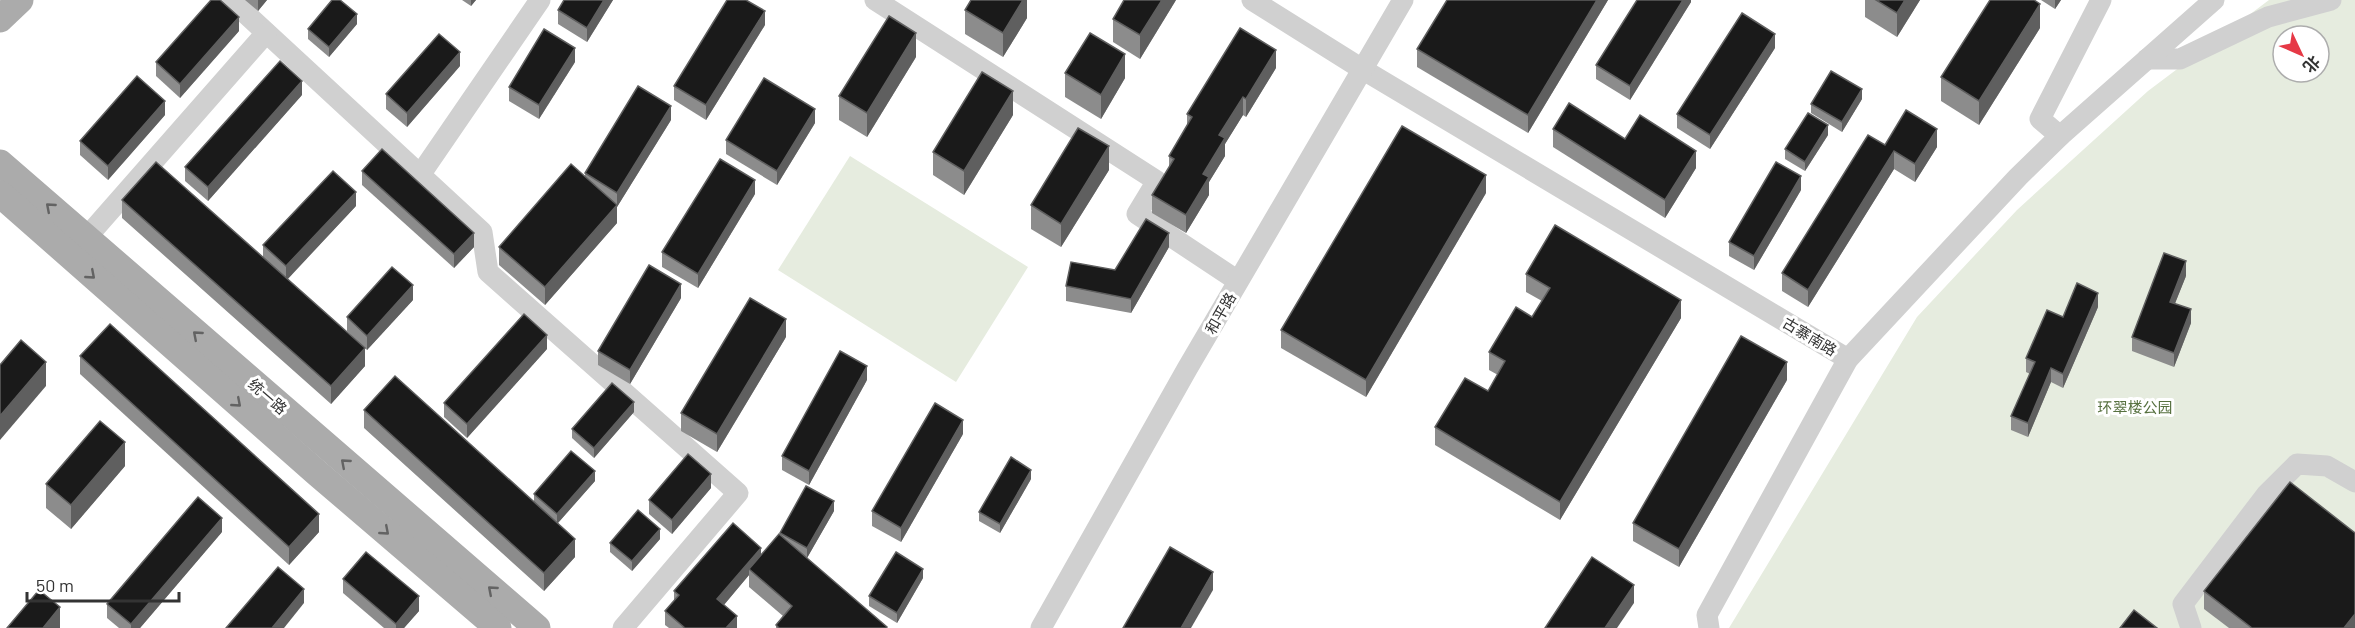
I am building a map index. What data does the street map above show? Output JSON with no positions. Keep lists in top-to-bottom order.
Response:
{
  "streets": {
    "main road": ["统一路"],
    "street": ["和平路", "古寨南路"]
  },
  "crossings": [
    ["和平路", "古寨南路"]
  ],
  "parks": ["环翠楼公园"],
  "scale_bar": "50 m",
  "north": "bottom right"
}
